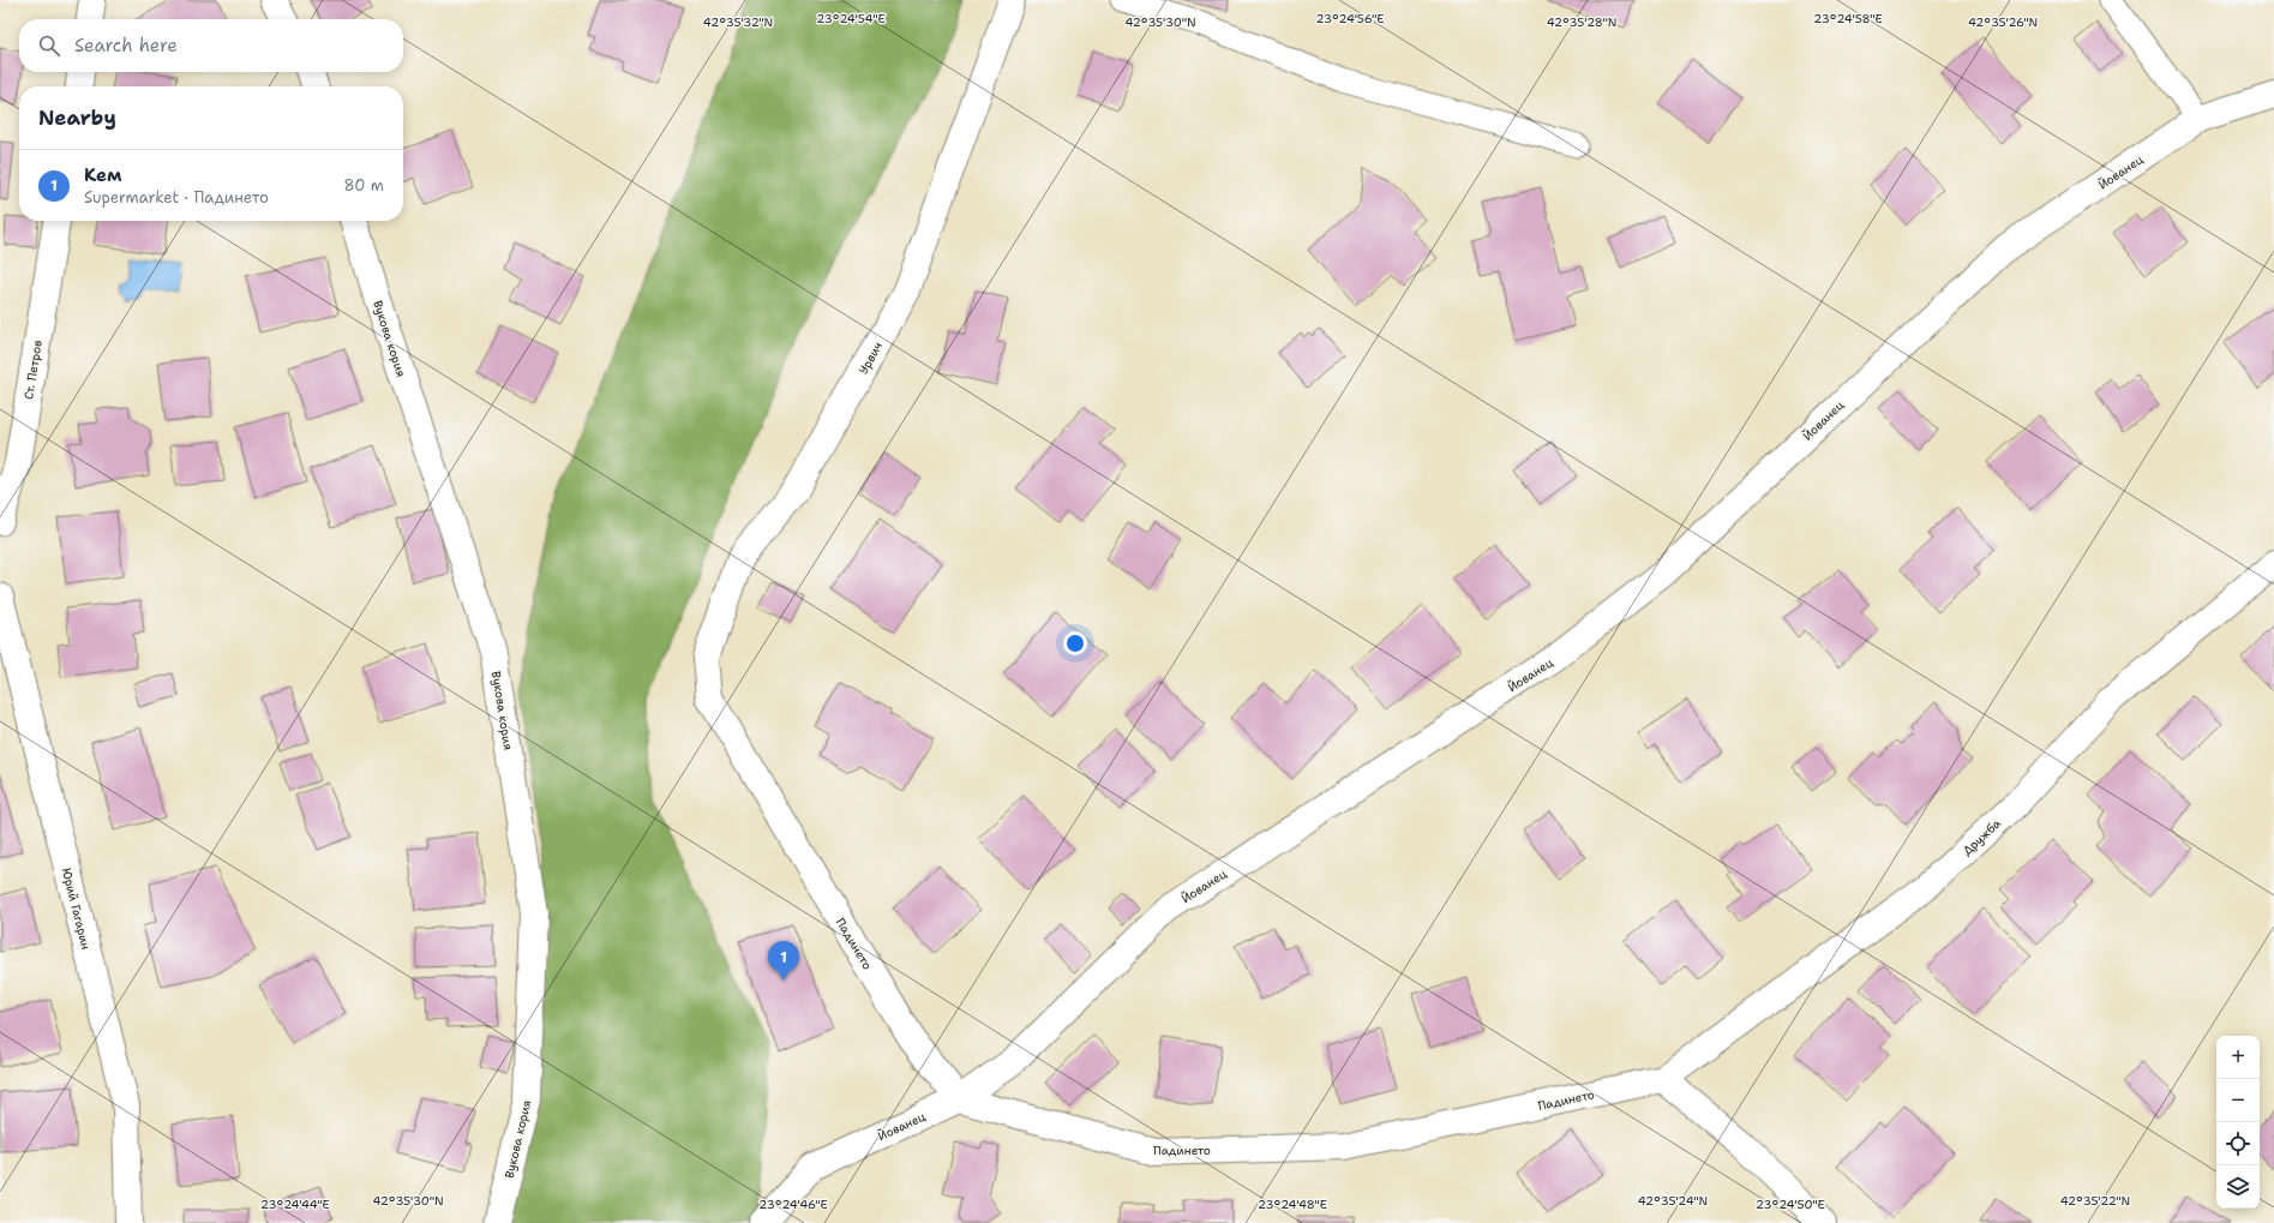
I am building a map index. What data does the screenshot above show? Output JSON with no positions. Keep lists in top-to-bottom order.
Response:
{
  "streets": {
    "street": [
      "Йованец",
      "Вукова кория",
      "Урвич",
      "Ст. Петров",
      "Дружба",
      "Юрий Гагарин",
      "Падинето"
    ]
  },
  "crossings": [
    ["Йованец", "Падинето"],
    ["Урвич", "Падинето"],
    ["Дружба", "Падинето"]
  ],
  "page": {
    "search": "Search here",
    "heading": "Nearby",
    "list": [
      {
        "mark": "1",
        "name": "Кем",
        "note": "Supermarket · Падинето",
        "value": "80 m"
      }
    ],
    "pins": "1",
    "map_buttons": ["+", "−"]
  },
  "coordinates": [
    "23°24'54\"E",
    "23°24'56\"E",
    "23°24'58\"E",
    "42°35'32\"N",
    "42°35'30\"N",
    "42°35'28\"N",
    "42°35'26\"N",
    "42°35'24\"N",
    "42°35'22\"N",
    "23°24'44\"E",
    "23°24'46\"E",
    "23°24'48\"E",
    "23°24'50\"E"
  ]
}
